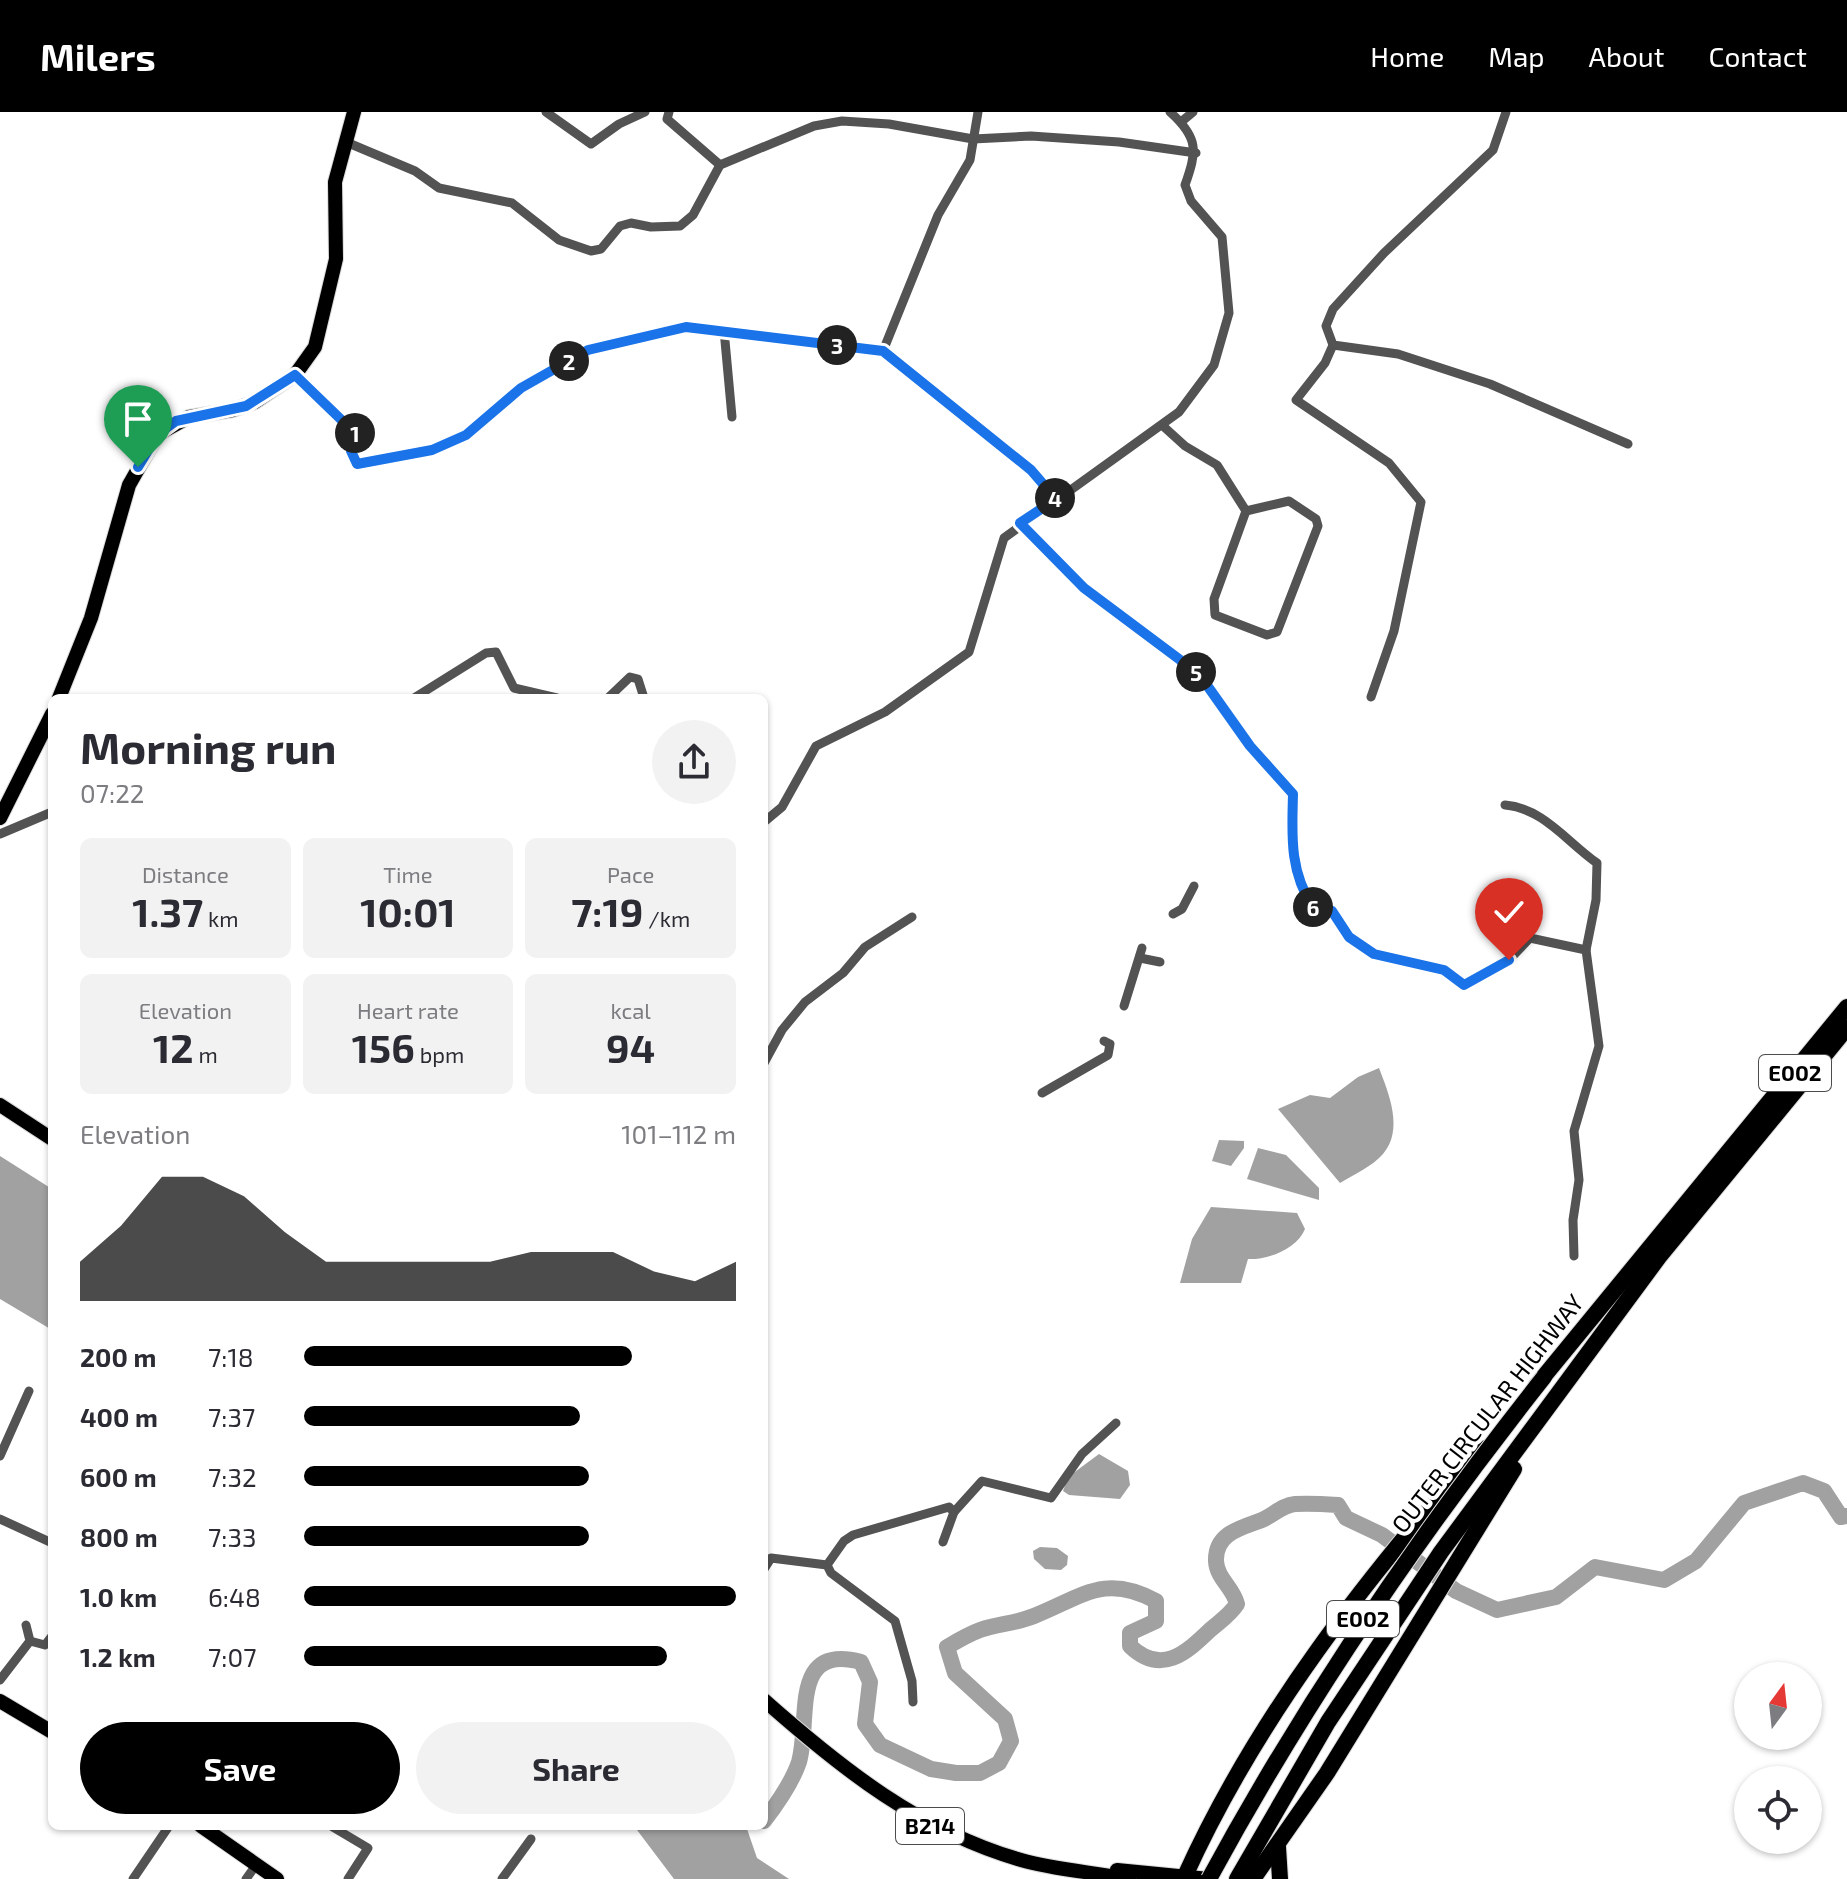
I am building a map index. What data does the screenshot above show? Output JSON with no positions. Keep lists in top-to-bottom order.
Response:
{
  "streets": {
    "highway": ["E002", "OUTER CIRCULAR HIGHWAY"],
    "main road": ["B214"]
  },
  "crossings": [
    ["OUTER CIRCULAR HIGHWAY", "B214"]
  ],
  "north": "top",
  "page": {
    "header": "Milers",
    "nav": [
      "Home",
      "Map",
      "About",
      "Contact"
    ],
    "pins": [
      "3",
      "2",
      "1",
      "4",
      "5",
      "6"
    ],
    "heading": ["Morning run", "07:22"],
    "stats": [
      ["Distance", "1.37 km"],
      ["Time", "10:01"],
      ["Pace", "7:19 /km"],
      ["Elevation", "12 m"],
      ["Heart rate", "156 bpm"],
      ["kcal", "94"]
    ],
    "chart": ["Elevation", "101–112 m"],
    "list": [
      {
        "name": "200 m",
        "note": "7:18"
      },
      {
        "name": "400 m",
        "note": "7:37"
      },
      {
        "name": "600 m",
        "note": "7:32"
      },
      {
        "name": "800 m",
        "note": "7:33"
      },
      {
        "name": "1.0 km",
        "note": "6:48"
      },
      {
        "name": "1.2 km",
        "note": "7:07"
      }
    ],
    "buttons": ["Save", "Share"]
  }
}
